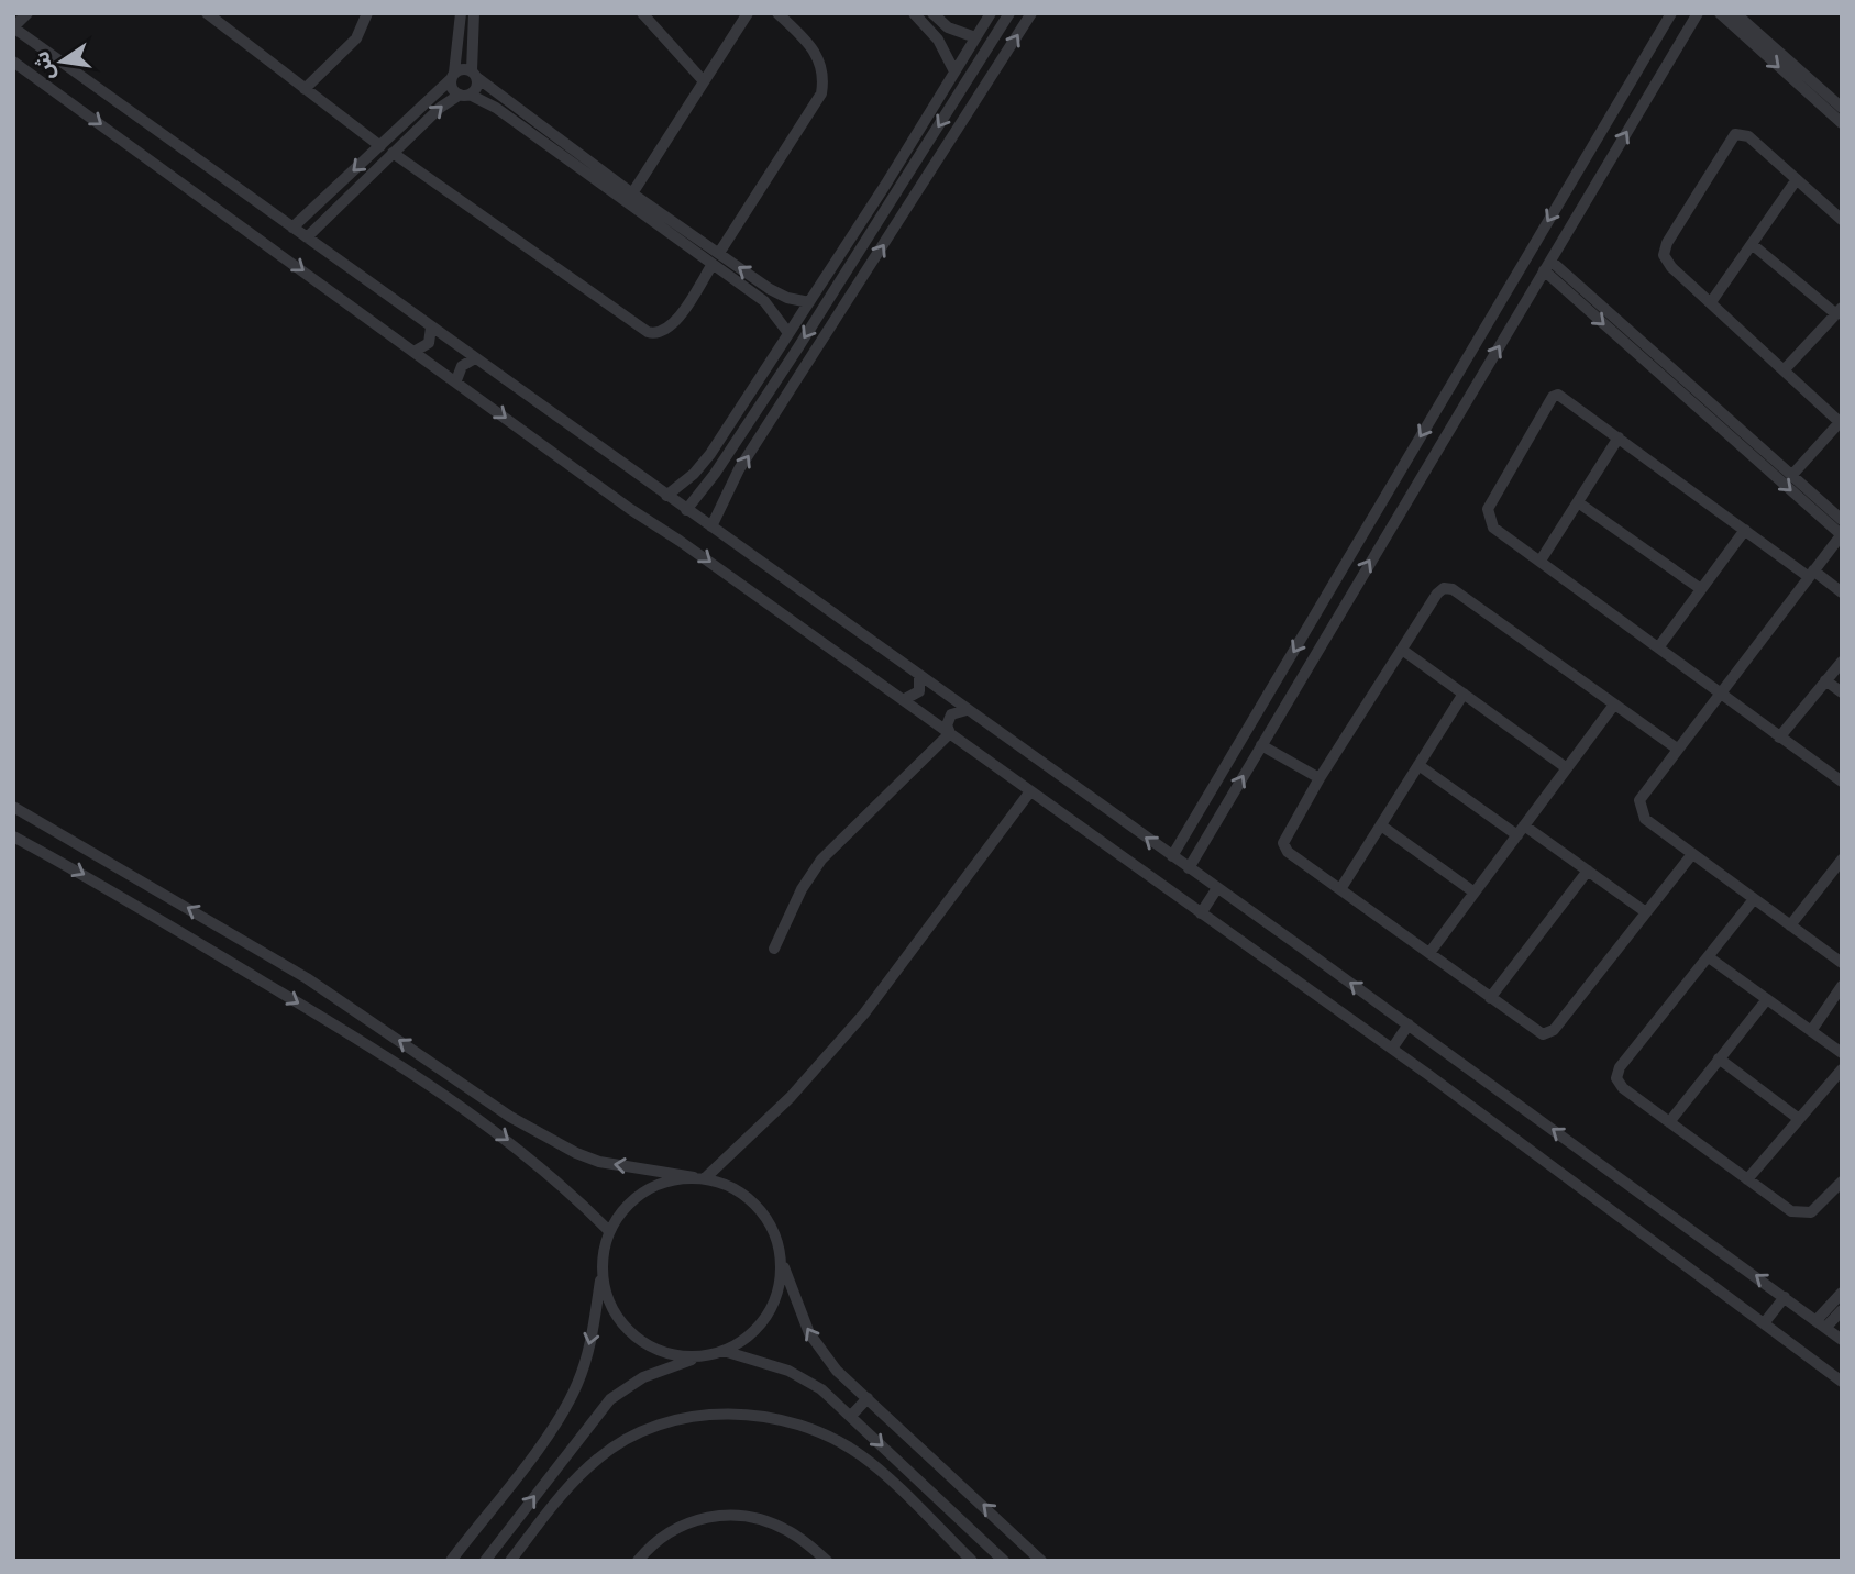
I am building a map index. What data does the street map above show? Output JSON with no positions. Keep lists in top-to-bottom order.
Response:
{
  "north": "left"
}
